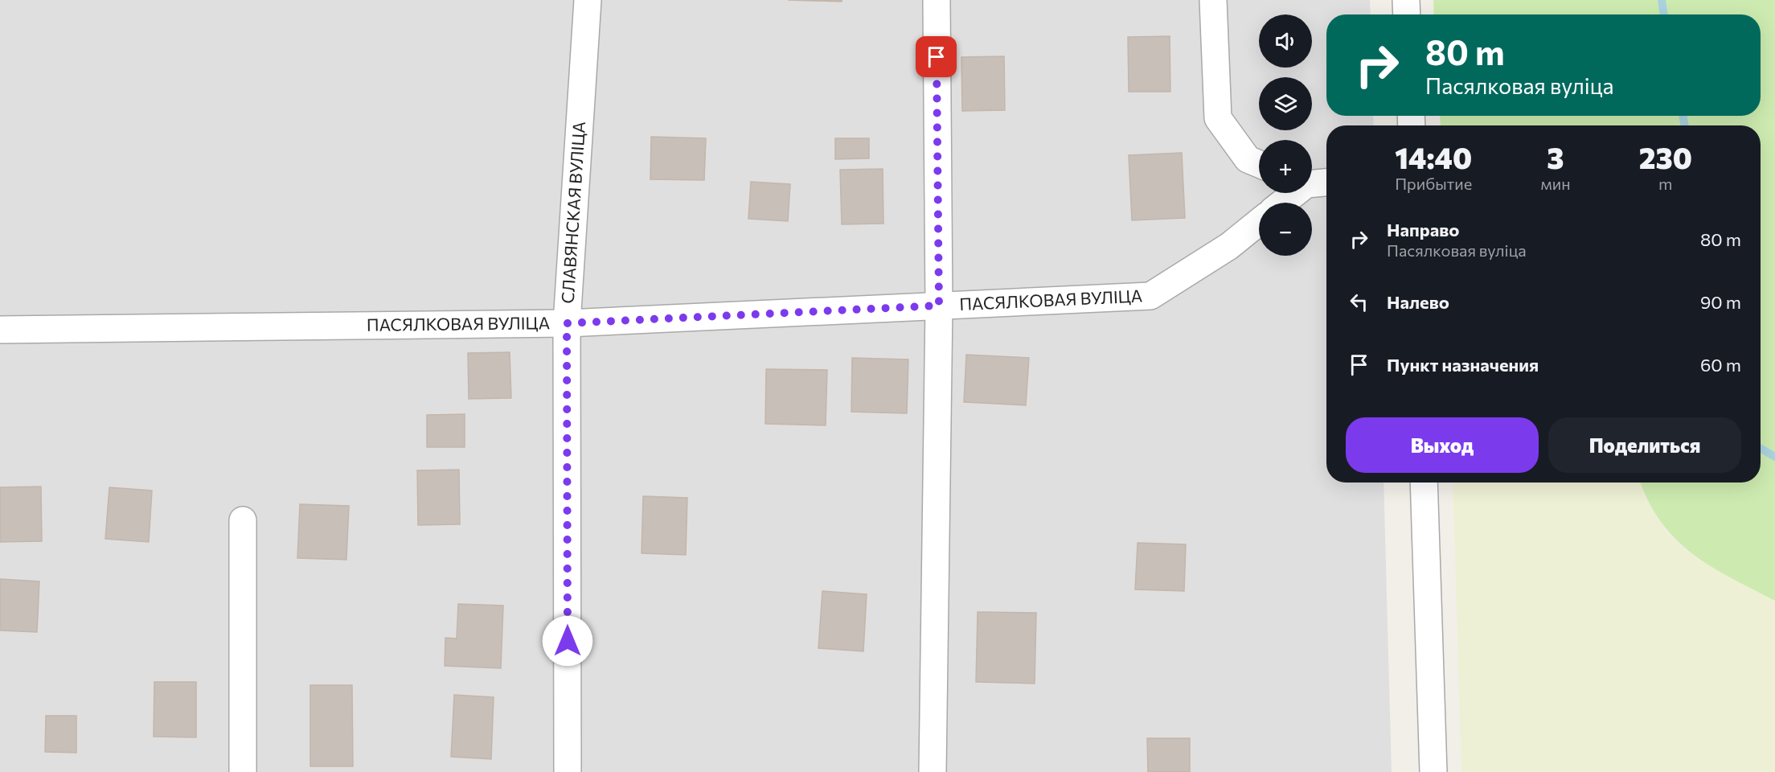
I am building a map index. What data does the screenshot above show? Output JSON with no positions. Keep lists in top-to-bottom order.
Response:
{
  "streets": {
    "street": ["СЛАВЯНСКАЯ ВУЛІЦА", "ПАСЯЛКОВАЯ ВУЛІЦА"]
  },
  "crossings": [
    ["СЛАВЯНСКАЯ ВУЛІЦА", "ПАСЯЛКОВАЯ ВУЛІЦА"]
  ],
  "page": {
    "map_buttons": ["+", "−"],
    "turn": ["80 m", "Пасялковая вуліца"],
    "eta": [
      "14:40",
      "Прибытие",
      "3",
      "мин",
      "230",
      "m"
    ],
    "list": [
      {
        "name": "Направо",
        "note": "Пасялковая вуліца",
        "value": "80 m"
      },
      {
        "name": "Налево",
        "value": "90 m"
      },
      {
        "name": "Пункт назначения",
        "value": "60 m"
      }
    ],
    "buttons": ["Выход", "Поделиться"]
  }
}
